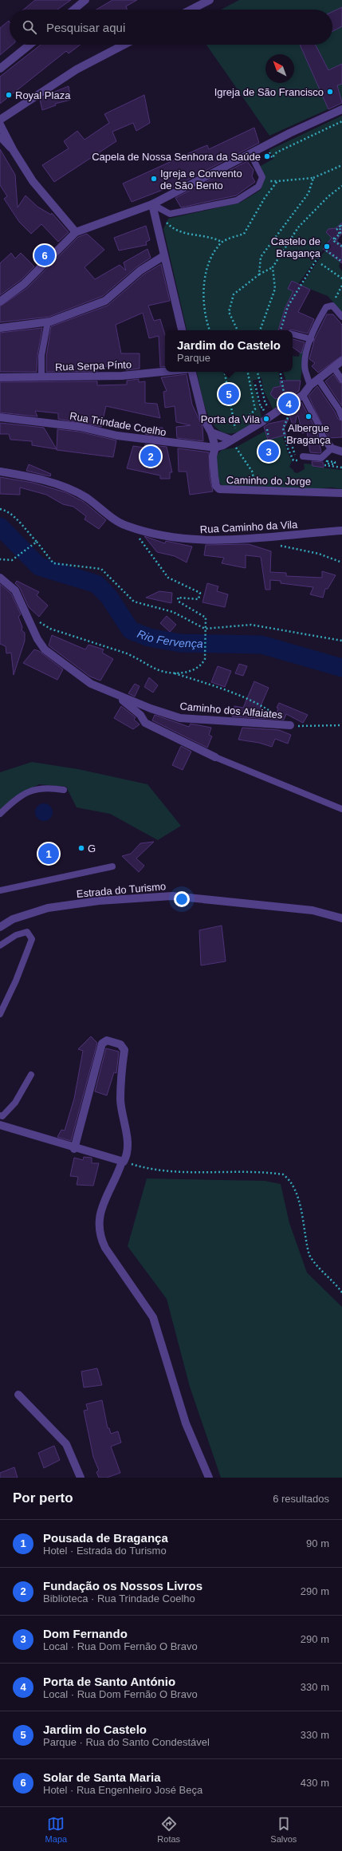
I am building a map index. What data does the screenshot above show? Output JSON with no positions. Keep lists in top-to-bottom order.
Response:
{
  "streets": {
    "street": [
      "Rua Serpa Pínto",
      "Rua Trindade Coelho",
      "Caminho do Jorge",
      "Rua Caminho da Vila",
      "Caminho dos Alfaiates",
      "Estrada do Turismo"
    ]
  },
  "crossings": [
    ["Rua Trindade Coelho", "Caminho do Jorge"]
  ],
  "water": ["Rio Fervença"],
  "places": [
    "Igreja de São Francisco",
    "Royal Plaza",
    "Capela de Nossa Senhora da Saúde",
    "Igreja e Convento de São Bento",
    "Castelo de Bragança",
    "Albergue Bragança",
    "Porta da Vila",
    "G"
  ],
  "north": "top left",
  "page": {
    "search": "Pesquisar aqui",
    "pins": [
      "6",
      "5",
      "4",
      "3",
      "2",
      "1"
    ],
    "popup": ["Jardim do Castelo", "Parque"],
    "heading": ["Por perto", "6 resultados"],
    "list": [
      {
        "mark": "1",
        "name": "Pousada de Bragança",
        "note": "Hotel · Estrada do Turismo",
        "value": "90 m"
      },
      {
        "mark": "2",
        "name": "Fundação os Nossos Livros",
        "note": "Biblioteca · Rua Trindade Coelho",
        "value": "290 m"
      },
      {
        "mark": "3",
        "name": "Dom Fernando",
        "note": "Local · Rua Dom Fernão O Bravo",
        "value": "290 m"
      },
      {
        "mark": "4",
        "name": "Porta de Santo António",
        "note": "Local · Rua Dom Fernão O Bravo",
        "value": "330 m"
      },
      {
        "mark": "5",
        "name": "Jardim do Castelo",
        "note": "Parque · Rua do Santo Condestável",
        "value": "330 m"
      },
      {
        "mark": "6",
        "name": "Solar de Santa Maria",
        "note": "Hotel · Rua Engenheiro José Beça",
        "value": "430 m"
      }
    ],
    "nav": ["Mapa", "Rotas", "Salvos"]
  }
}
